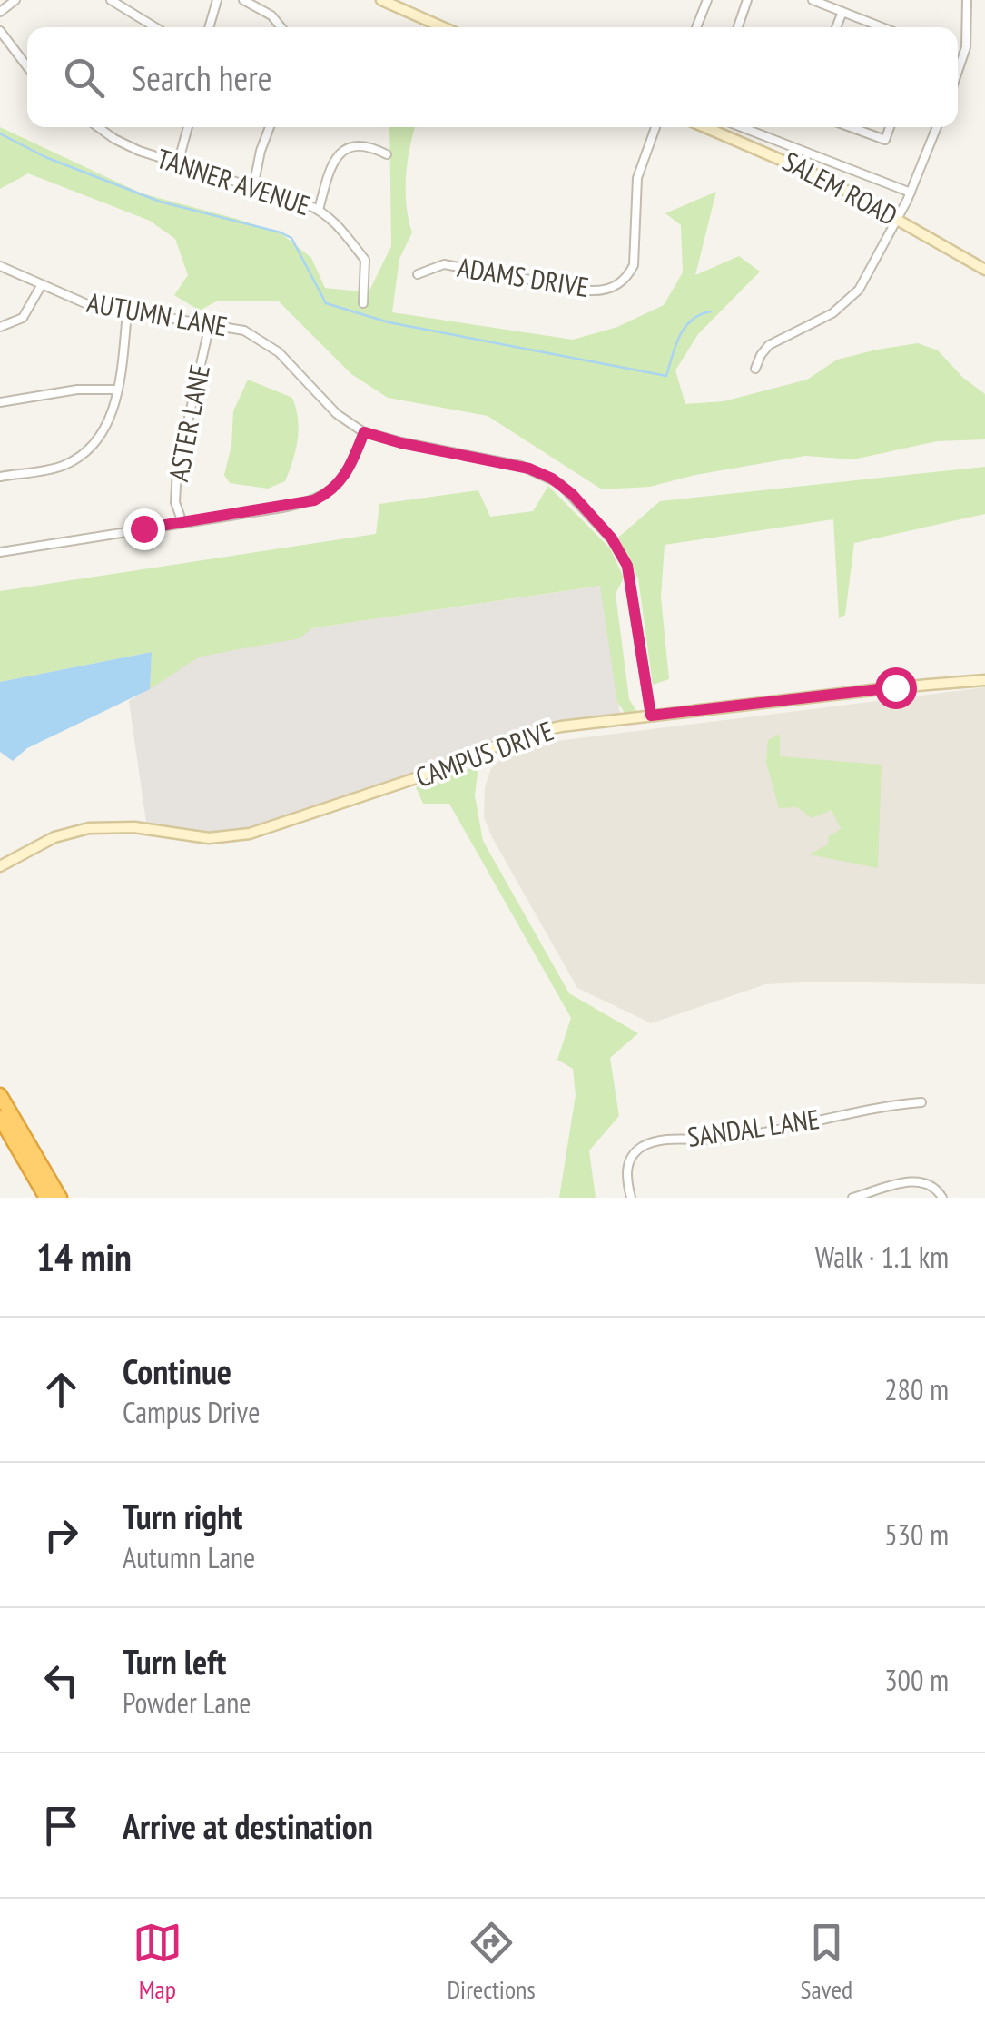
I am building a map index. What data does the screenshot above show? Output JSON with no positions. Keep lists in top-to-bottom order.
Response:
{
  "streets": {
    "street": [
      "TANNER AVENUE",
      "SALEM ROAD",
      "ADAMS DRIVE",
      "AUTUMN LANE",
      "ASTER LANE",
      "CAMPUS DRIVE",
      "SANDAL LANE"
    ]
  },
  "crossings": [
    ["AUTUMN LANE", "ASTER LANE"],
    ["AUTUMN LANE", "CAMPUS DRIVE"]
  ],
  "page": {
    "search": "Search here",
    "heading": ["14 min", "Walk · 1.1 km"],
    "list": [
      ["Continue", "Campus Drive", "280 m"],
      ["Turn right", "Autumn Lane", "530 m"],
      ["Turn left", "Powder Lane", "300 m"],
      "Arrive at destination"
    ],
    "nav": ["Map", "Directions", "Saved"]
  }
}
